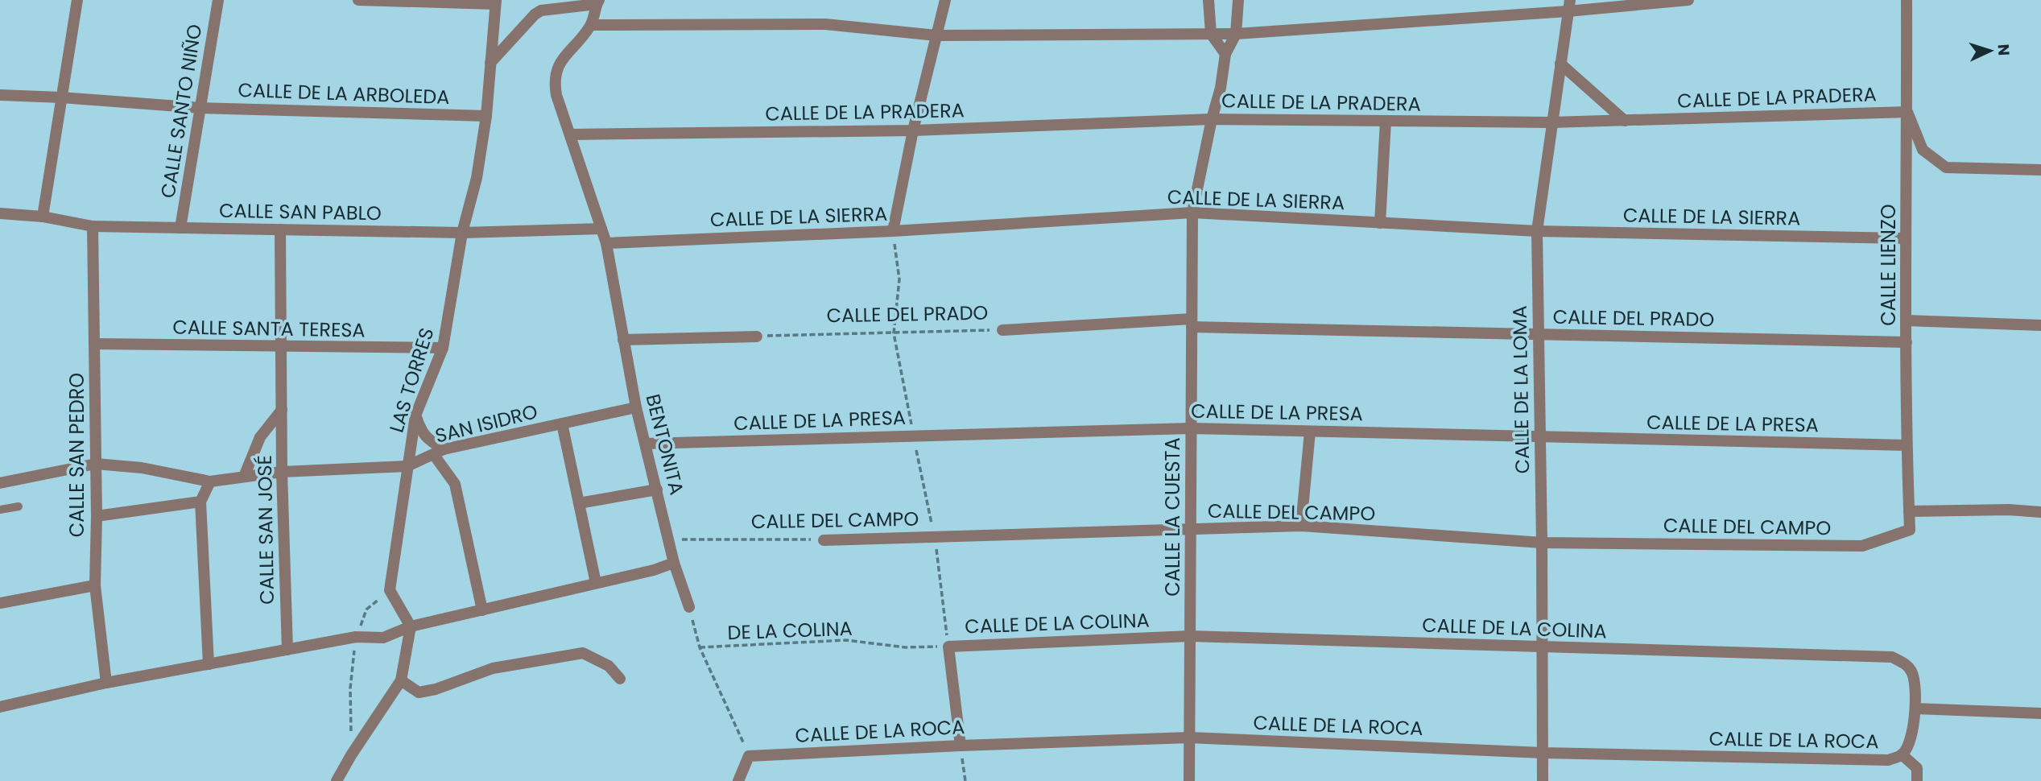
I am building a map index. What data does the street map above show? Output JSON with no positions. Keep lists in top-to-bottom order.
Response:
{
  "streets": {
    "street": [
      "CALLE DE LA ARBOLEDA",
      "CALLE DE LA PRADERA",
      "CALLE SANTO NIÑO",
      "CALLE DE LA SIERRA",
      "CALLE SAN PABLO",
      "CALLE LIENZO",
      "CALLE DEL PRADO",
      "CALLE SANTA TERESA",
      "LAS TORRES",
      "CALLE DE LA LOMA",
      "CALLE DE LA PRESA",
      "SAN ISIDRO",
      "BENTONITA",
      "CALLE SAN PEDRO",
      "CALLE DEL CAMPO",
      "CALLE LA CUESTA",
      "CALLE SAN JOSÉ",
      "CALLE DE LA COLINA",
      "CALLE DE LA ROCA"
    ],
    "path": ["DE LA COLINA"]
  },
  "crossings": [
    ["CALLE DE LA ARBOLEDA", "CALLE SANTO NIÑO"],
    ["CALLE DE LA ARBOLEDA", "LAS TORRES"],
    ["CALLE DE LA PRADERA", "CALLE LIENZO"],
    ["CALLE DE LA PRADERA", "CALLE DE LA LOMA"],
    ["CALLE DE LA PRADERA", "BENTONITA"],
    ["CALLE DE LA PRADERA", "CALLE LA CUESTA"],
    ["CALLE SANTO NIÑO", "CALLE SAN PABLO"],
    ["CALLE DE LA SIERRA", "CALLE LIENZO"],
    ["CALLE DE LA SIERRA", "CALLE DE LA LOMA"],
    ["CALLE DE LA SIERRA", "BENTONITA"],
    ["CALLE DE LA SIERRA", "CALLE LA CUESTA"],
    ["CALLE SAN PABLO", "LAS TORRES"],
    ["CALLE SAN PABLO", "BENTONITA"],
    ["CALLE SAN PABLO", "CALLE SAN PEDRO"],
    ["CALLE SAN PABLO", "CALLE SAN JOSÉ"],
    ["CALLE LIENZO", "CALLE DEL PRADO"],
    ["CALLE LIENZO", "CALLE DE LA PRESA"],
    ["CALLE LIENZO", "CALLE DEL CAMPO"],
    ["CALLE DEL PRADO", "CALLE DE LA LOMA"],
    ["CALLE DEL PRADO", "CALLE LA CUESTA"],
    ["CALLE SANTA TERESA", "LAS TORRES"],
    ["CALLE SANTA TERESA", "CALLE SAN PEDRO"],
    ["CALLE SANTA TERESA", "CALLE SAN JOSÉ"],
    ["LAS TORRES", "SAN ISIDRO"],
    ["CALLE DE LA LOMA", "CALLE DE LA PRESA"],
    ["CALLE DE LA LOMA", "CALLE DEL CAMPO"],
    ["CALLE DE LA LOMA", "CALLE DE LA COLINA"],
    ["CALLE DE LA LOMA", "CALLE DE LA ROCA"],
    ["CALLE DE LA PRESA", "BENTONITA"],
    ["CALLE DE LA PRESA", "CALLE LA CUESTA"],
    ["SAN ISIDRO", "BENTONITA"],
    ["SAN ISIDRO", "CALLE SAN PEDRO"],
    ["SAN ISIDRO", "CALLE SAN JOSÉ"],
    ["BENTONITA", "CALLE DEL CAMPO"],
    ["CALLE DEL CAMPO", "CALLE LA CUESTA"],
    ["CALLE LA CUESTA", "CALLE DE LA COLINA"],
    ["CALLE LA CUESTA", "CALLE DE LA ROCA"],
    ["CALLE DE LA COLINA", "DE LA COLINA"],
    ["CALLE DE LA COLINA", "CALLE DE LA ROCA"]
  ],
  "north": "right"
}
